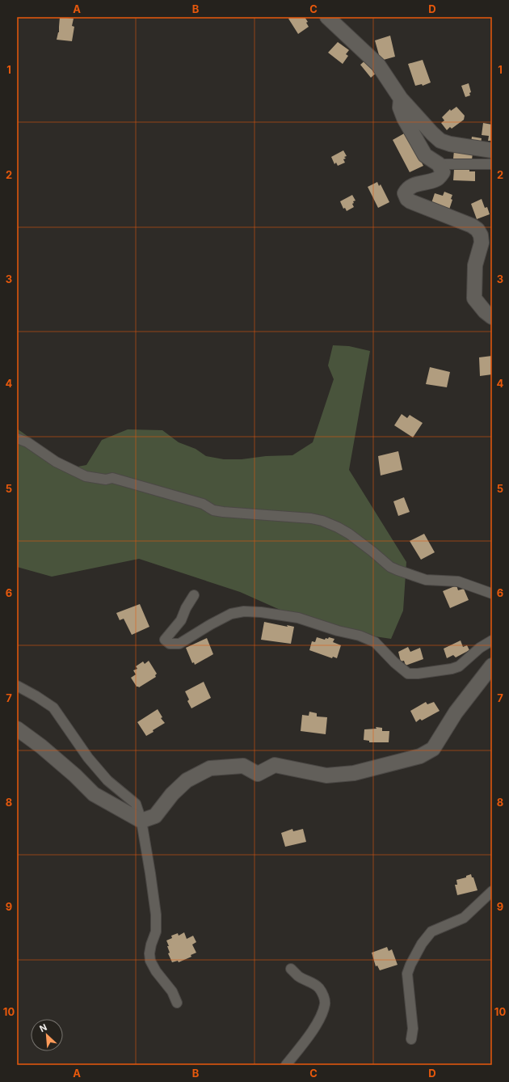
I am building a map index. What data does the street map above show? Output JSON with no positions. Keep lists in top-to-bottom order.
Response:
{
  "north": "top left",
  "grid": {
    "columns": [
      "A",
      "B",
      "C",
      "D"
    ],
    "rows": [
      "1",
      "2",
      "3",
      "4",
      "5",
      "6",
      "7",
      "8",
      "9",
      "10"
    ]
  }
}
